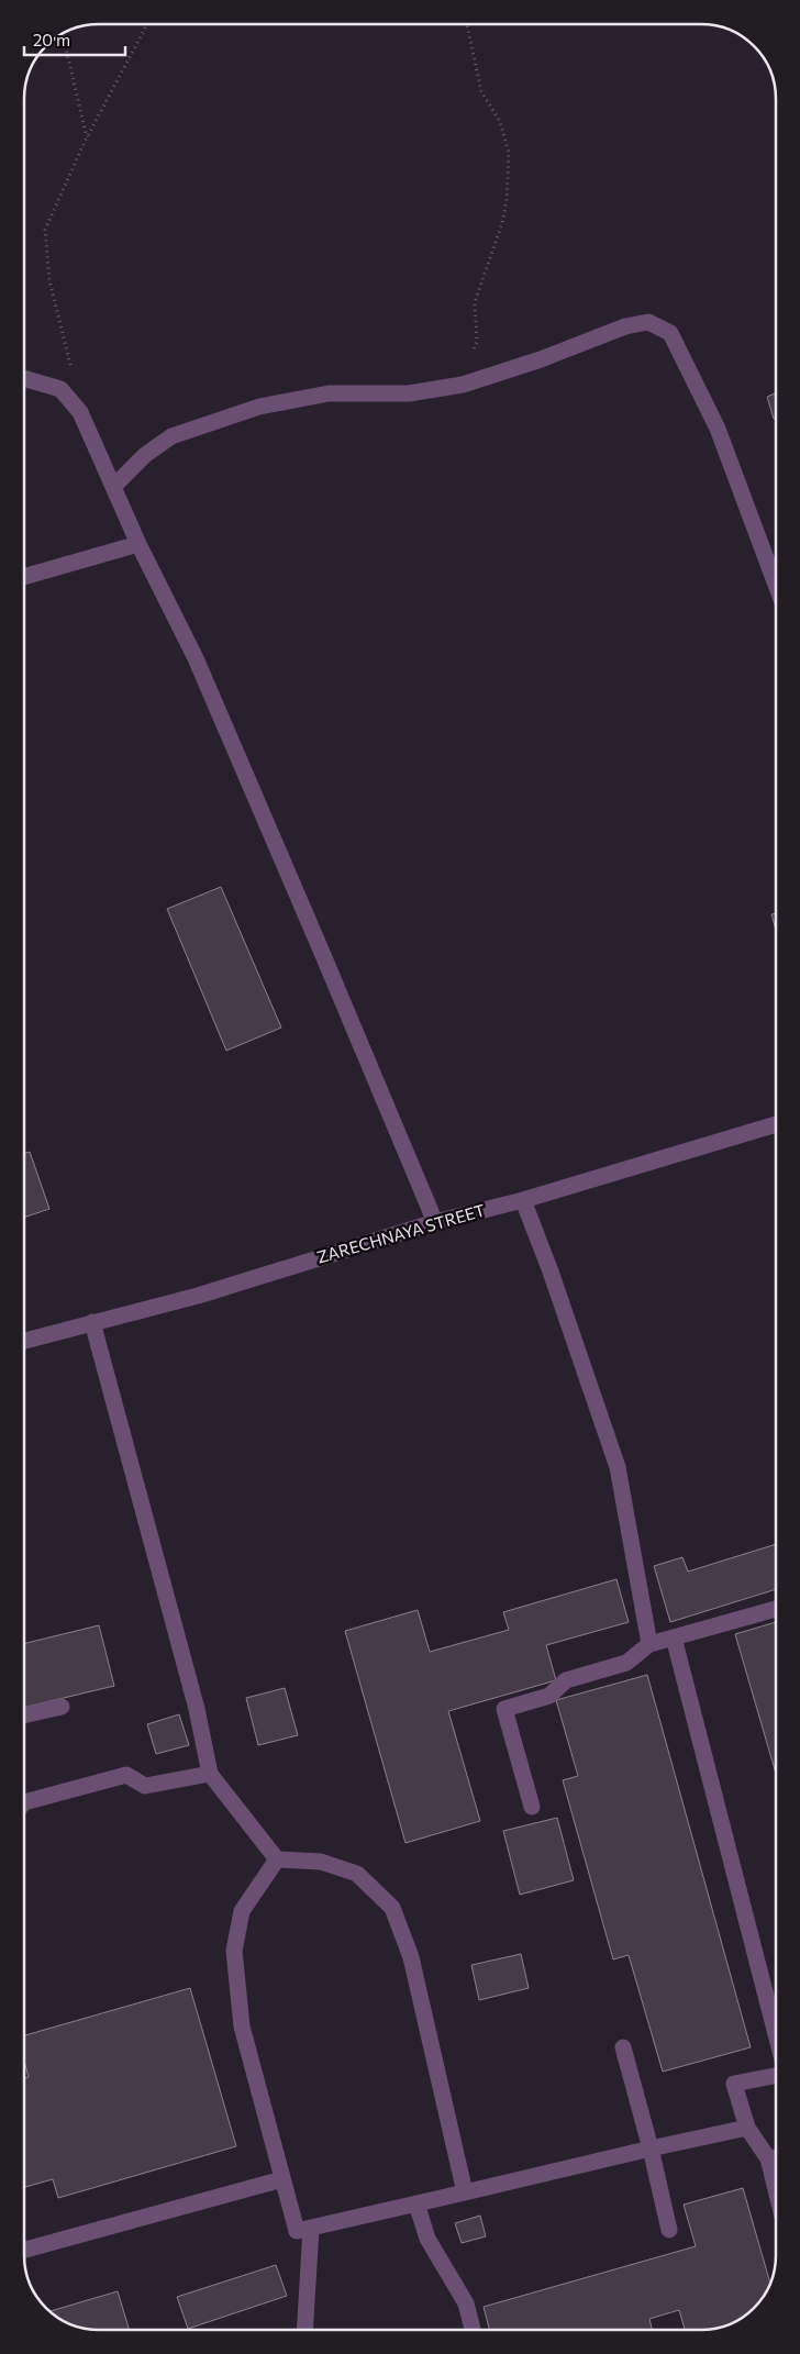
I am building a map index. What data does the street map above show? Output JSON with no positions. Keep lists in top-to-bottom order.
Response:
{
  "streets": {
    "street": ["ZARECHNAYA STREET"]
  },
  "scale_bar": "20 m"
}
